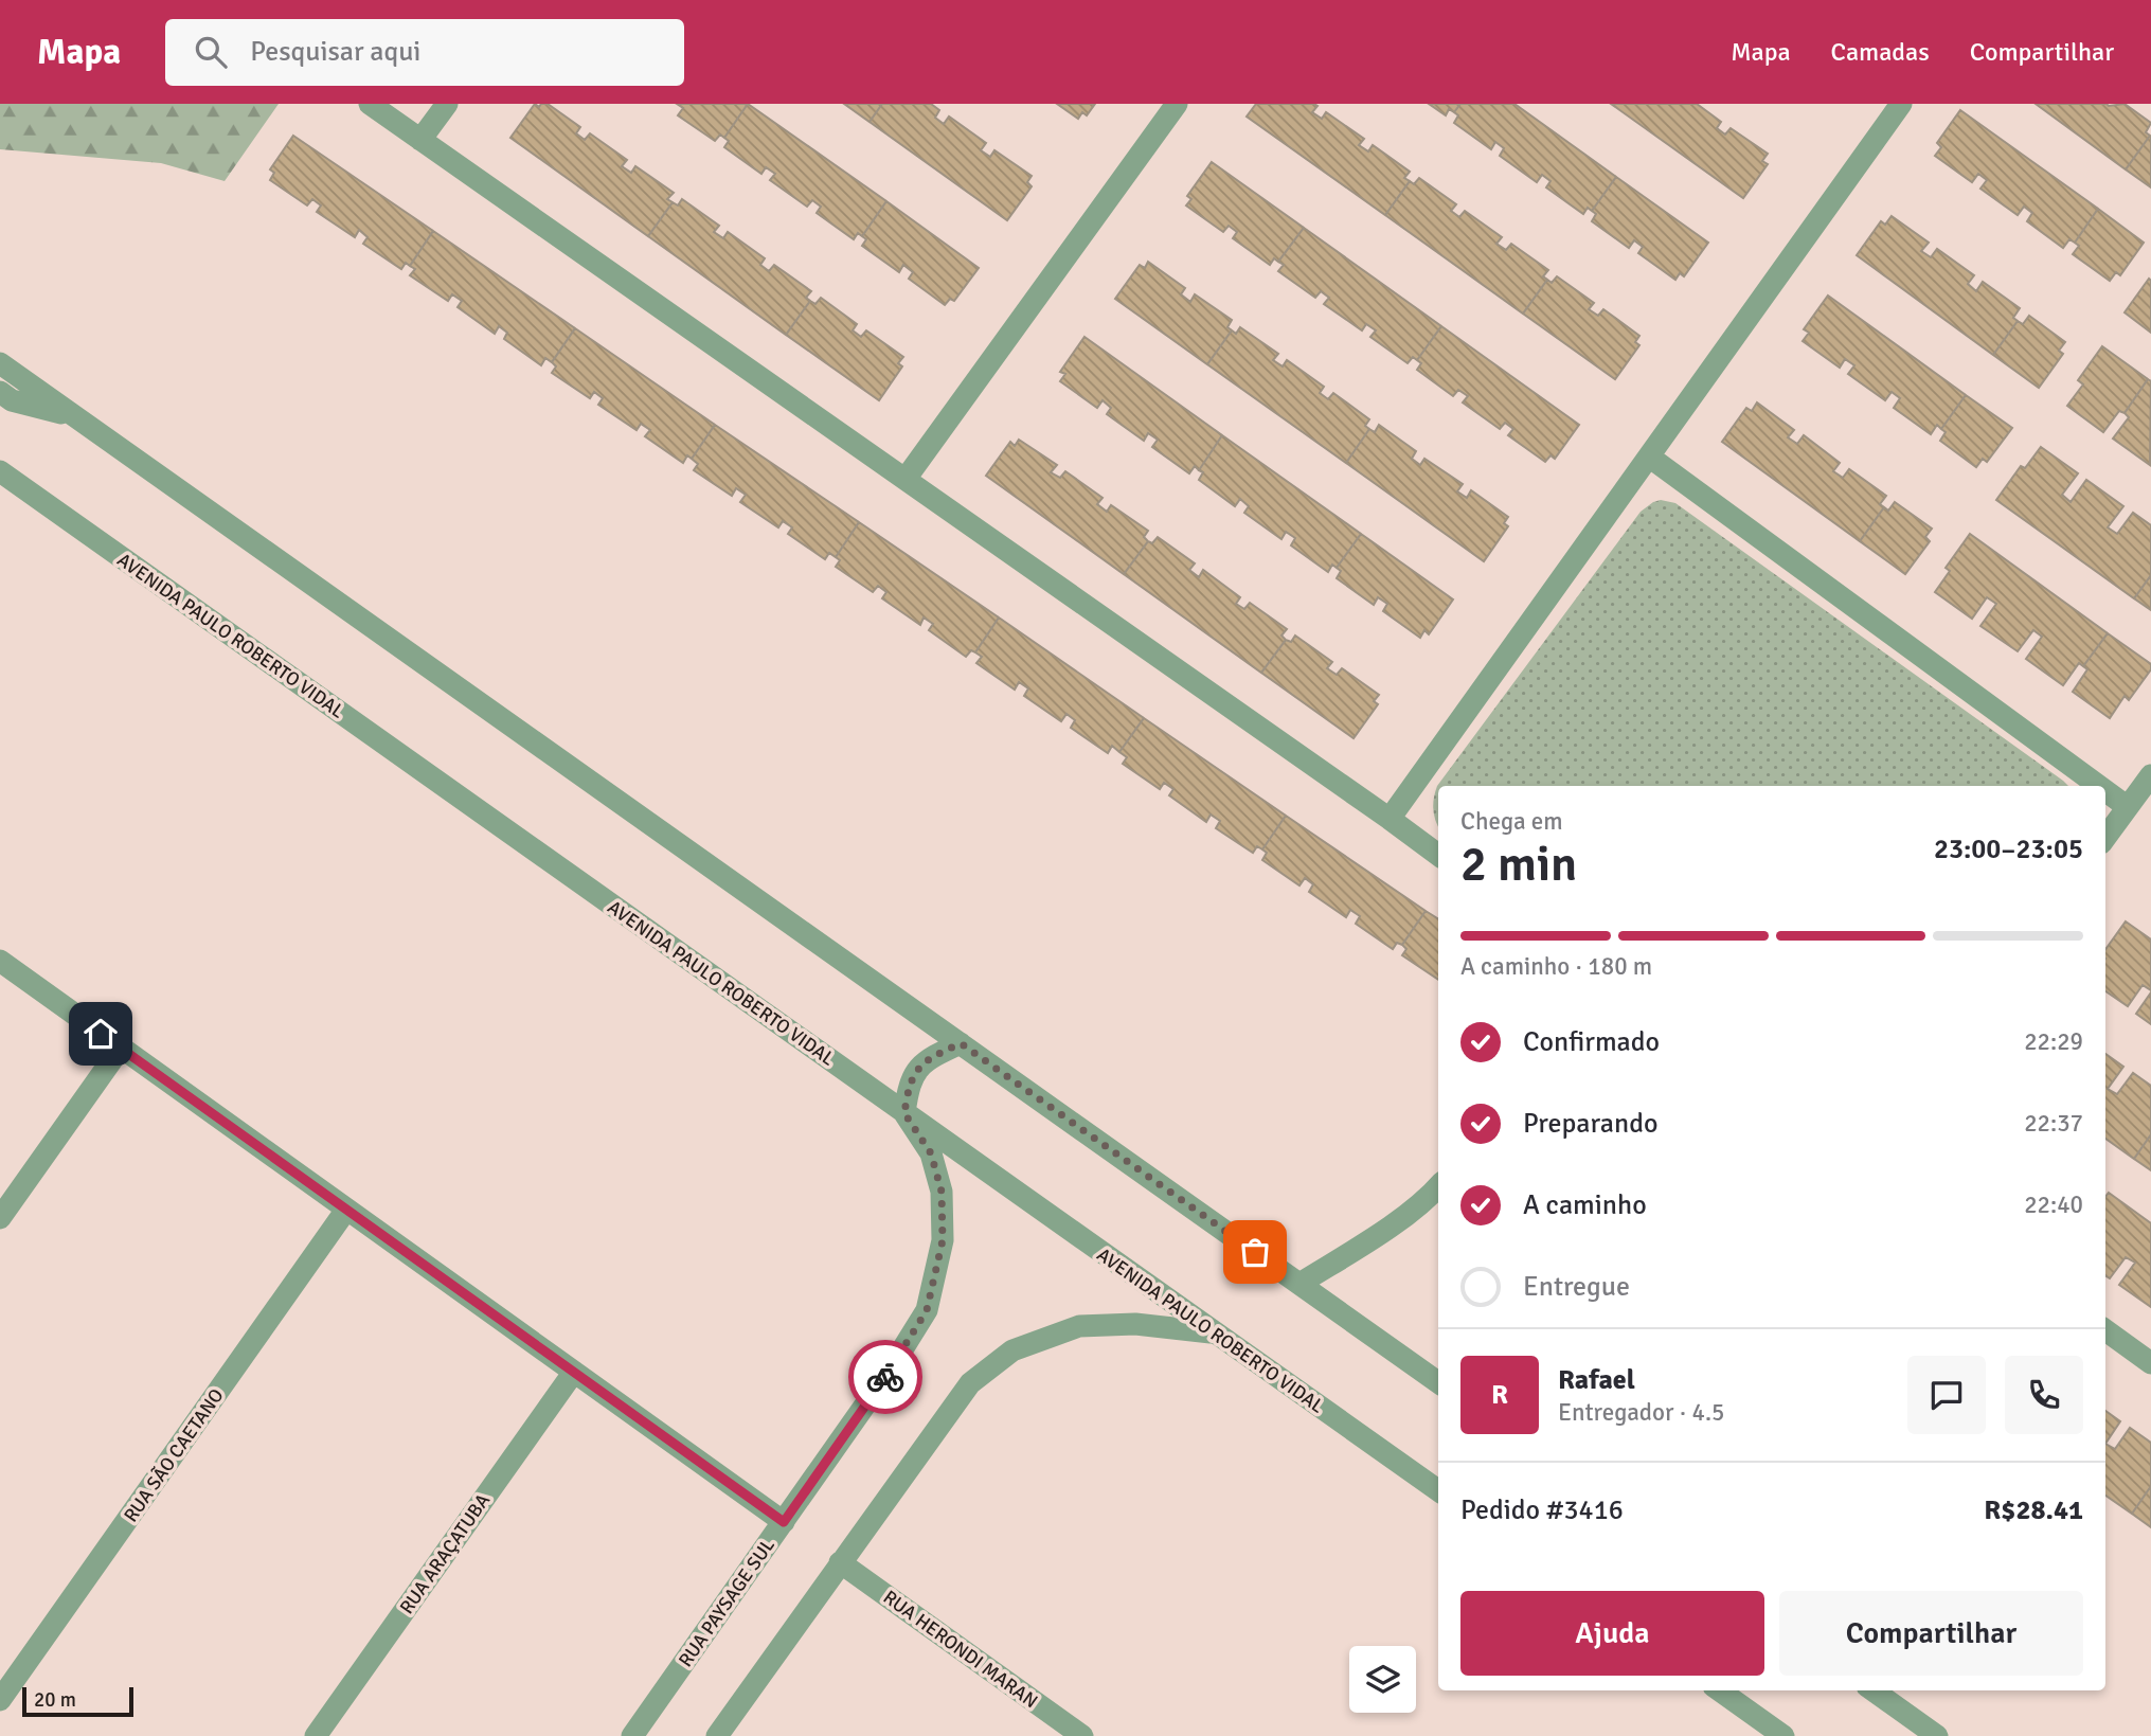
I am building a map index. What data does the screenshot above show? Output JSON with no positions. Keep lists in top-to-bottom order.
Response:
{
  "streets": {
    "street": [
      "AVENIDA PAULO ROBERTO VIDAL",
      "RUA SÃO CAETANO",
      "RUA ARAÇATUBA",
      "RUA PAYSAGE SUL",
      "RUA HERONDI MARAN"
    ]
  },
  "crossings": [
    ["AVENIDA PAULO ROBERTO VIDAL", "RUA PAYSAGE SUL"]
  ],
  "scale_bar": "20 m",
  "page": {
    "header": "Mapa",
    "search": "Pesquisar aqui",
    "nav": ["Mapa", "Camadas", "Compartilhar"],
    "heading": ["2 min", "Chega em", "23:00–23:05"],
    "panel": [
      "Rafael",
      "Entregador · 4.5",
      "Pedido #3416",
      "R$28.41"
    ],
    "bar": "A caminho · 180 m",
    "list": [
      ["Confirmado", "22:29"],
      ["Preparando", "22:37"],
      ["A caminho", "22:40"],
      "Entregue"
    ],
    "round": "R",
    "buttons": ["Ajuda", "Compartilhar"],
    "scale": "20 m"
  }
}
